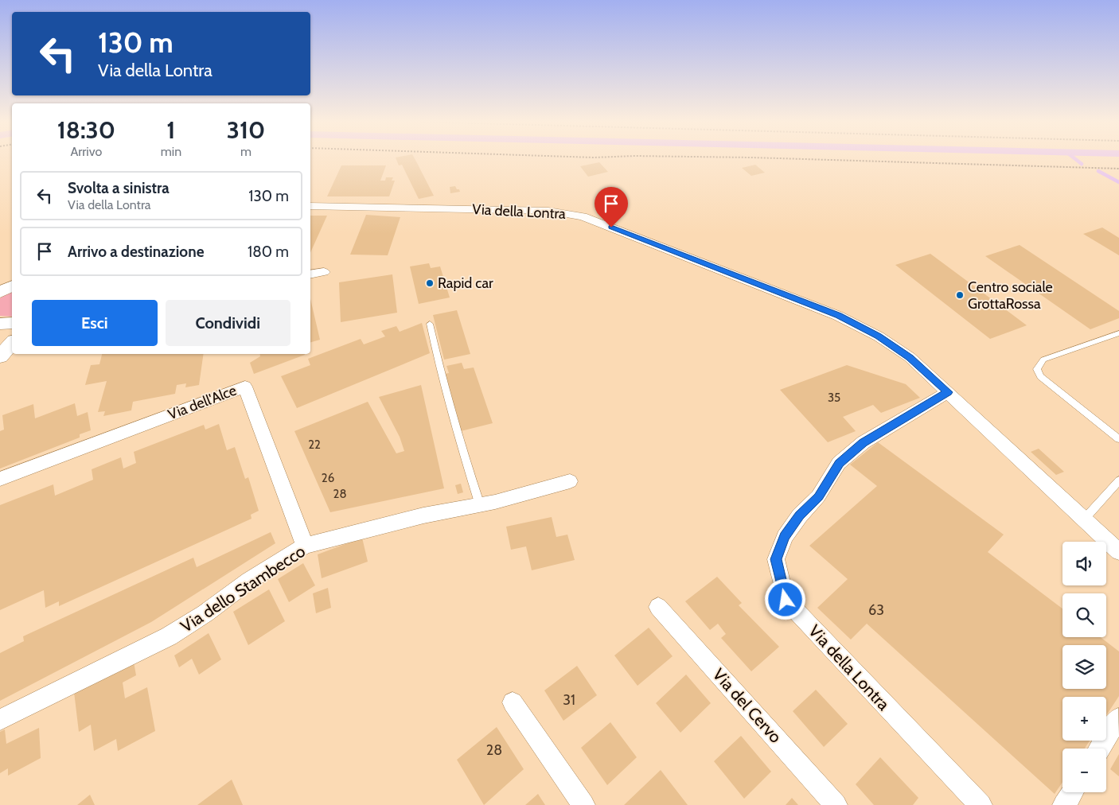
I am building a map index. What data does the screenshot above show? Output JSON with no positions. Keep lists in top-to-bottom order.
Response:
{
  "streets": {
    "street": [
      "Via della Lontra",
      "Via dell'Alce",
      "Via dello Stambecco",
      "Via del Cervo"
    ]
  },
  "crossings": [
    ["Via dell'Alce", "Via dello Stambecco"]
  ],
  "places": ["Rapid car", "Centro sociale GrottaRossa"],
  "house_numbers": [
    "35",
    "22",
    "26",
    "28",
    "63",
    "31",
    "28"
  ],
  "page": {
    "turn": ["130 m", "Via della Lontra"],
    "eta": [
      "18:30",
      "Arrivo",
      "1",
      "min",
      "310",
      "m"
    ],
    "list": [
      {
        "name": "Svolta a sinistra",
        "note": "Via della Lontra",
        "value": "130 m"
      },
      {
        "name": "Arrivo a destinazione",
        "value": "180 m"
      }
    ],
    "buttons": ["Esci", "Condividi"],
    "map_buttons": ["+", "−"]
  }
}
